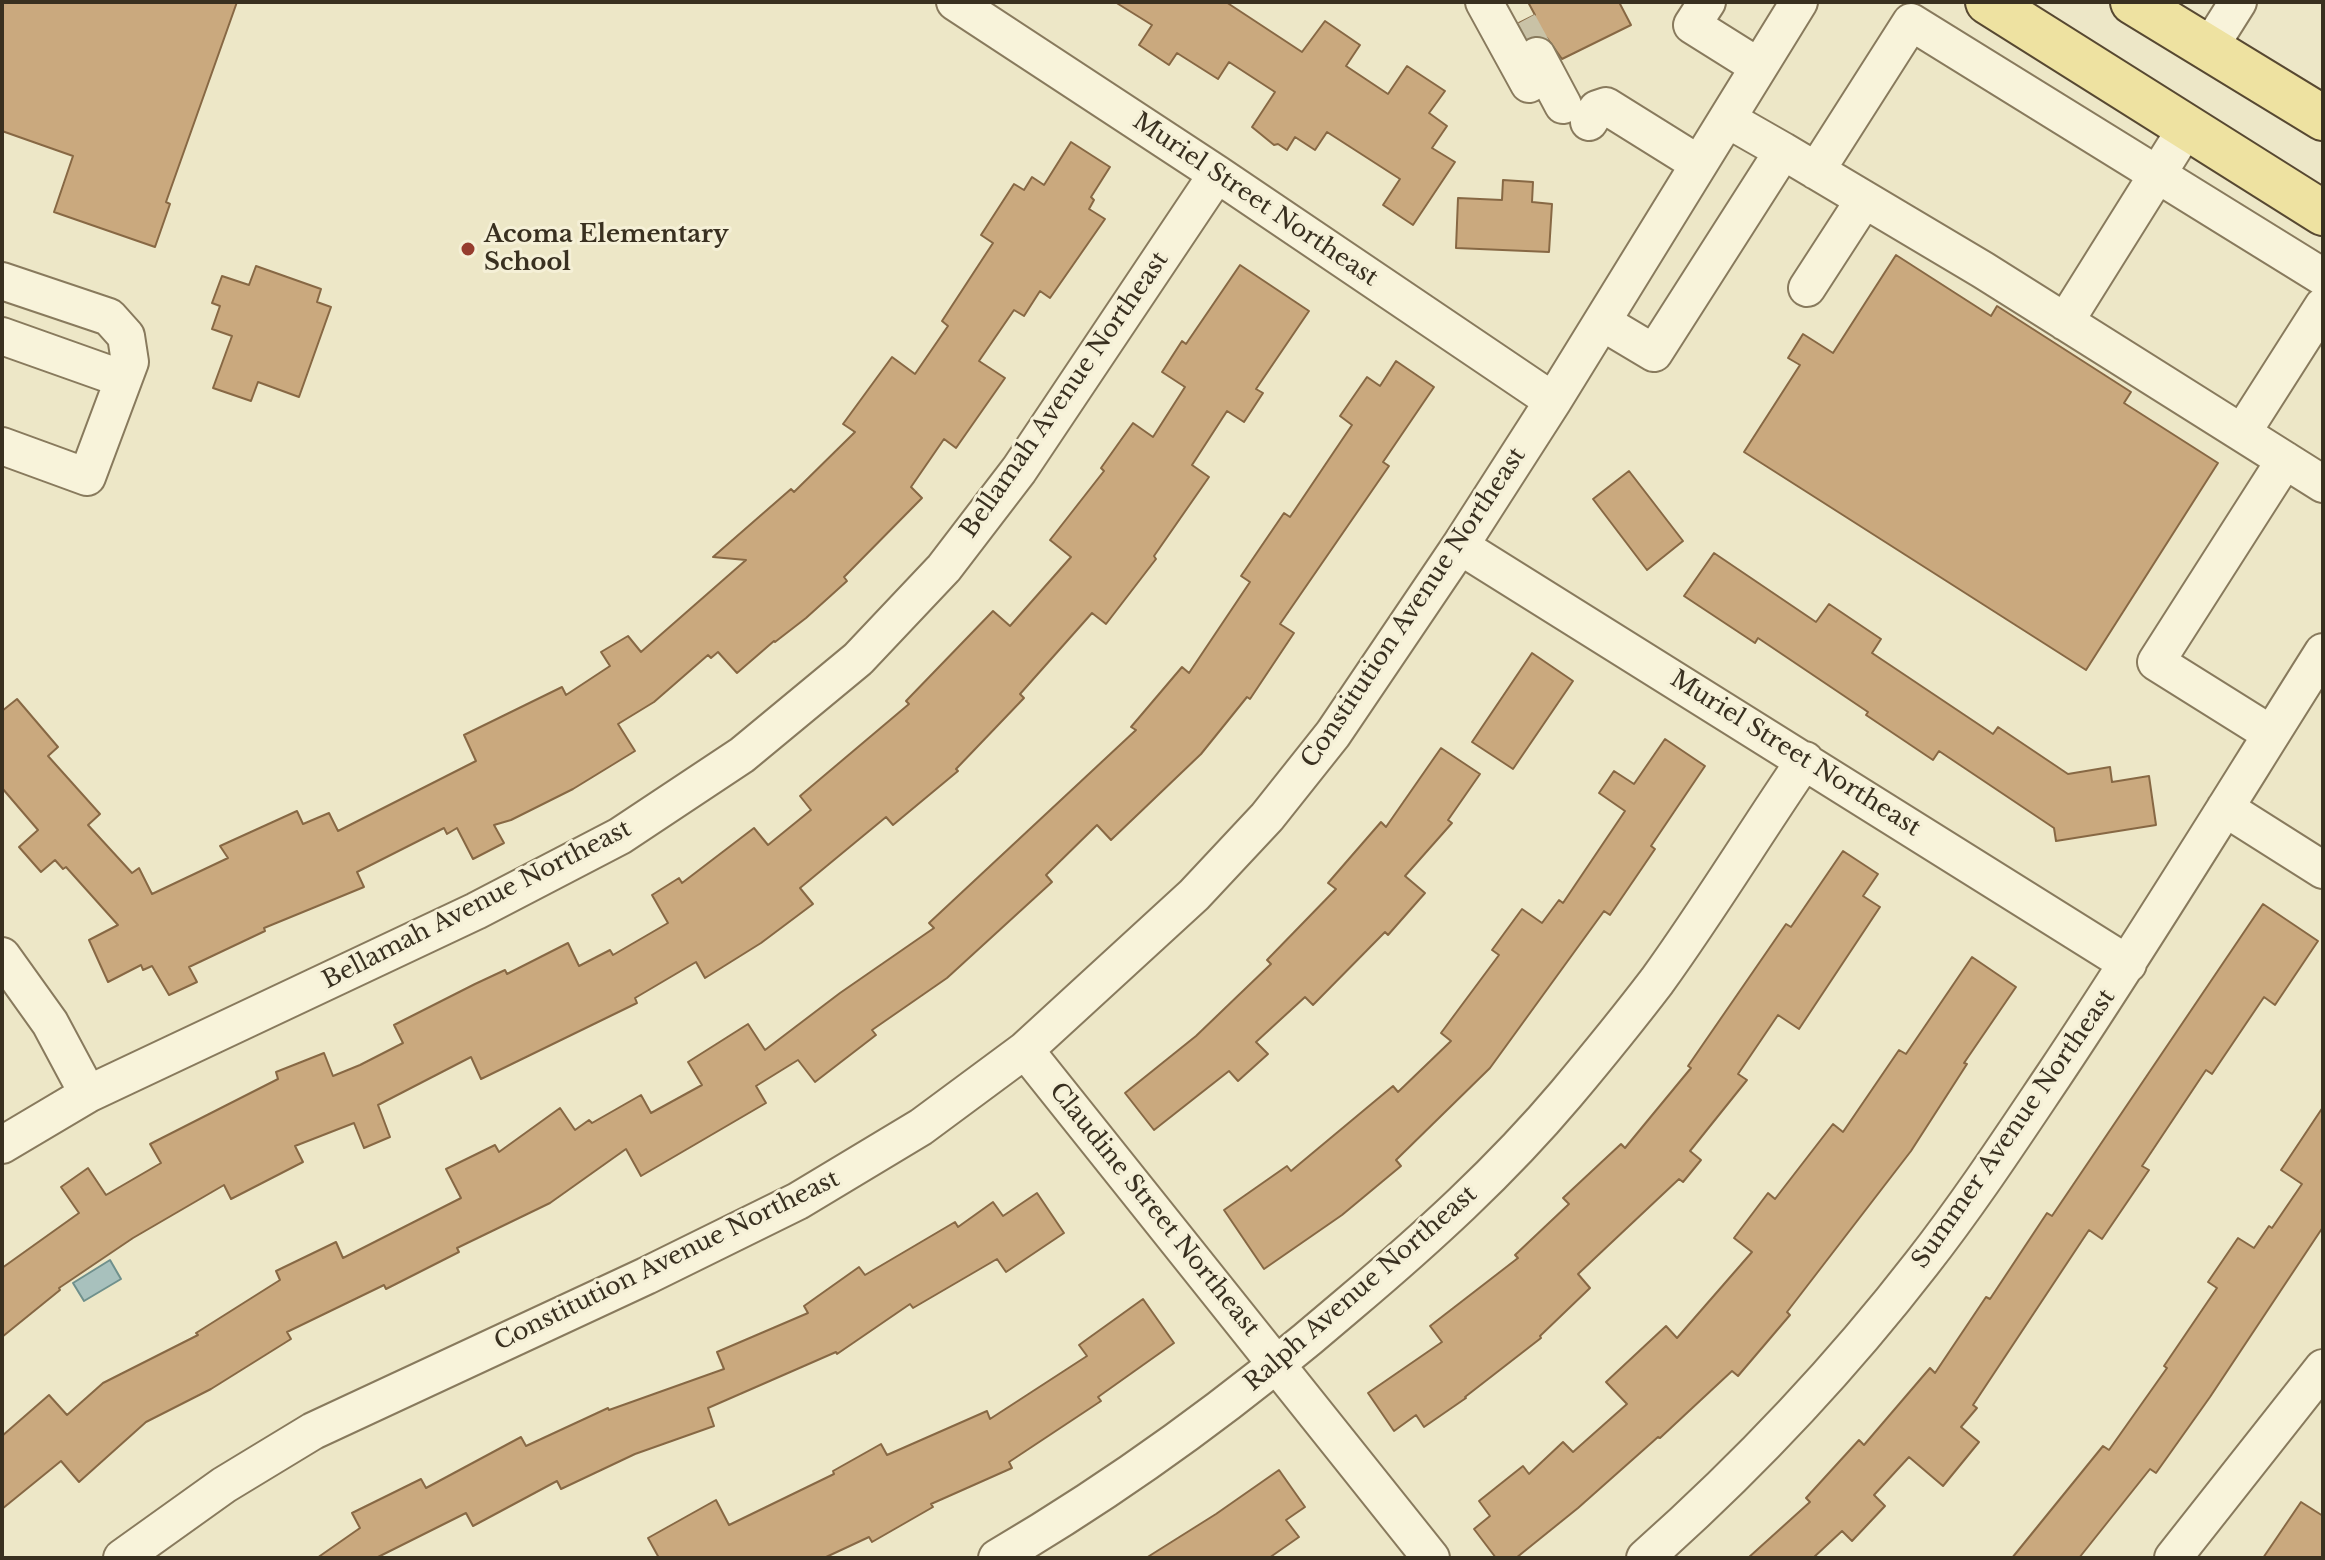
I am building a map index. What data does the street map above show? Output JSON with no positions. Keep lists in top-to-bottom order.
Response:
{
  "streets": {
    "street": [
      "Muriel Street Northeast",
      "Bellamah Avenue Northeast",
      "Constitution Avenue Northeast",
      "Summer Avenue Northeast",
      "Claudine Street Northeast",
      "Ralph Avenue Northeast"
    ]
  },
  "crossings": [
    ["Muriel Street Northeast", "Bellamah Avenue Northeast"],
    ["Muriel Street Northeast", "Constitution Avenue Northeast"],
    ["Muriel Street Northeast", "Summer Avenue Northeast"],
    ["Muriel Street Northeast", "Ralph Avenue Northeast"],
    ["Constitution Avenue Northeast", "Claudine Street Northeast"],
    ["Claudine Street Northeast", "Ralph Avenue Northeast"]
  ],
  "places": ["Acoma Elementary School"]
}
